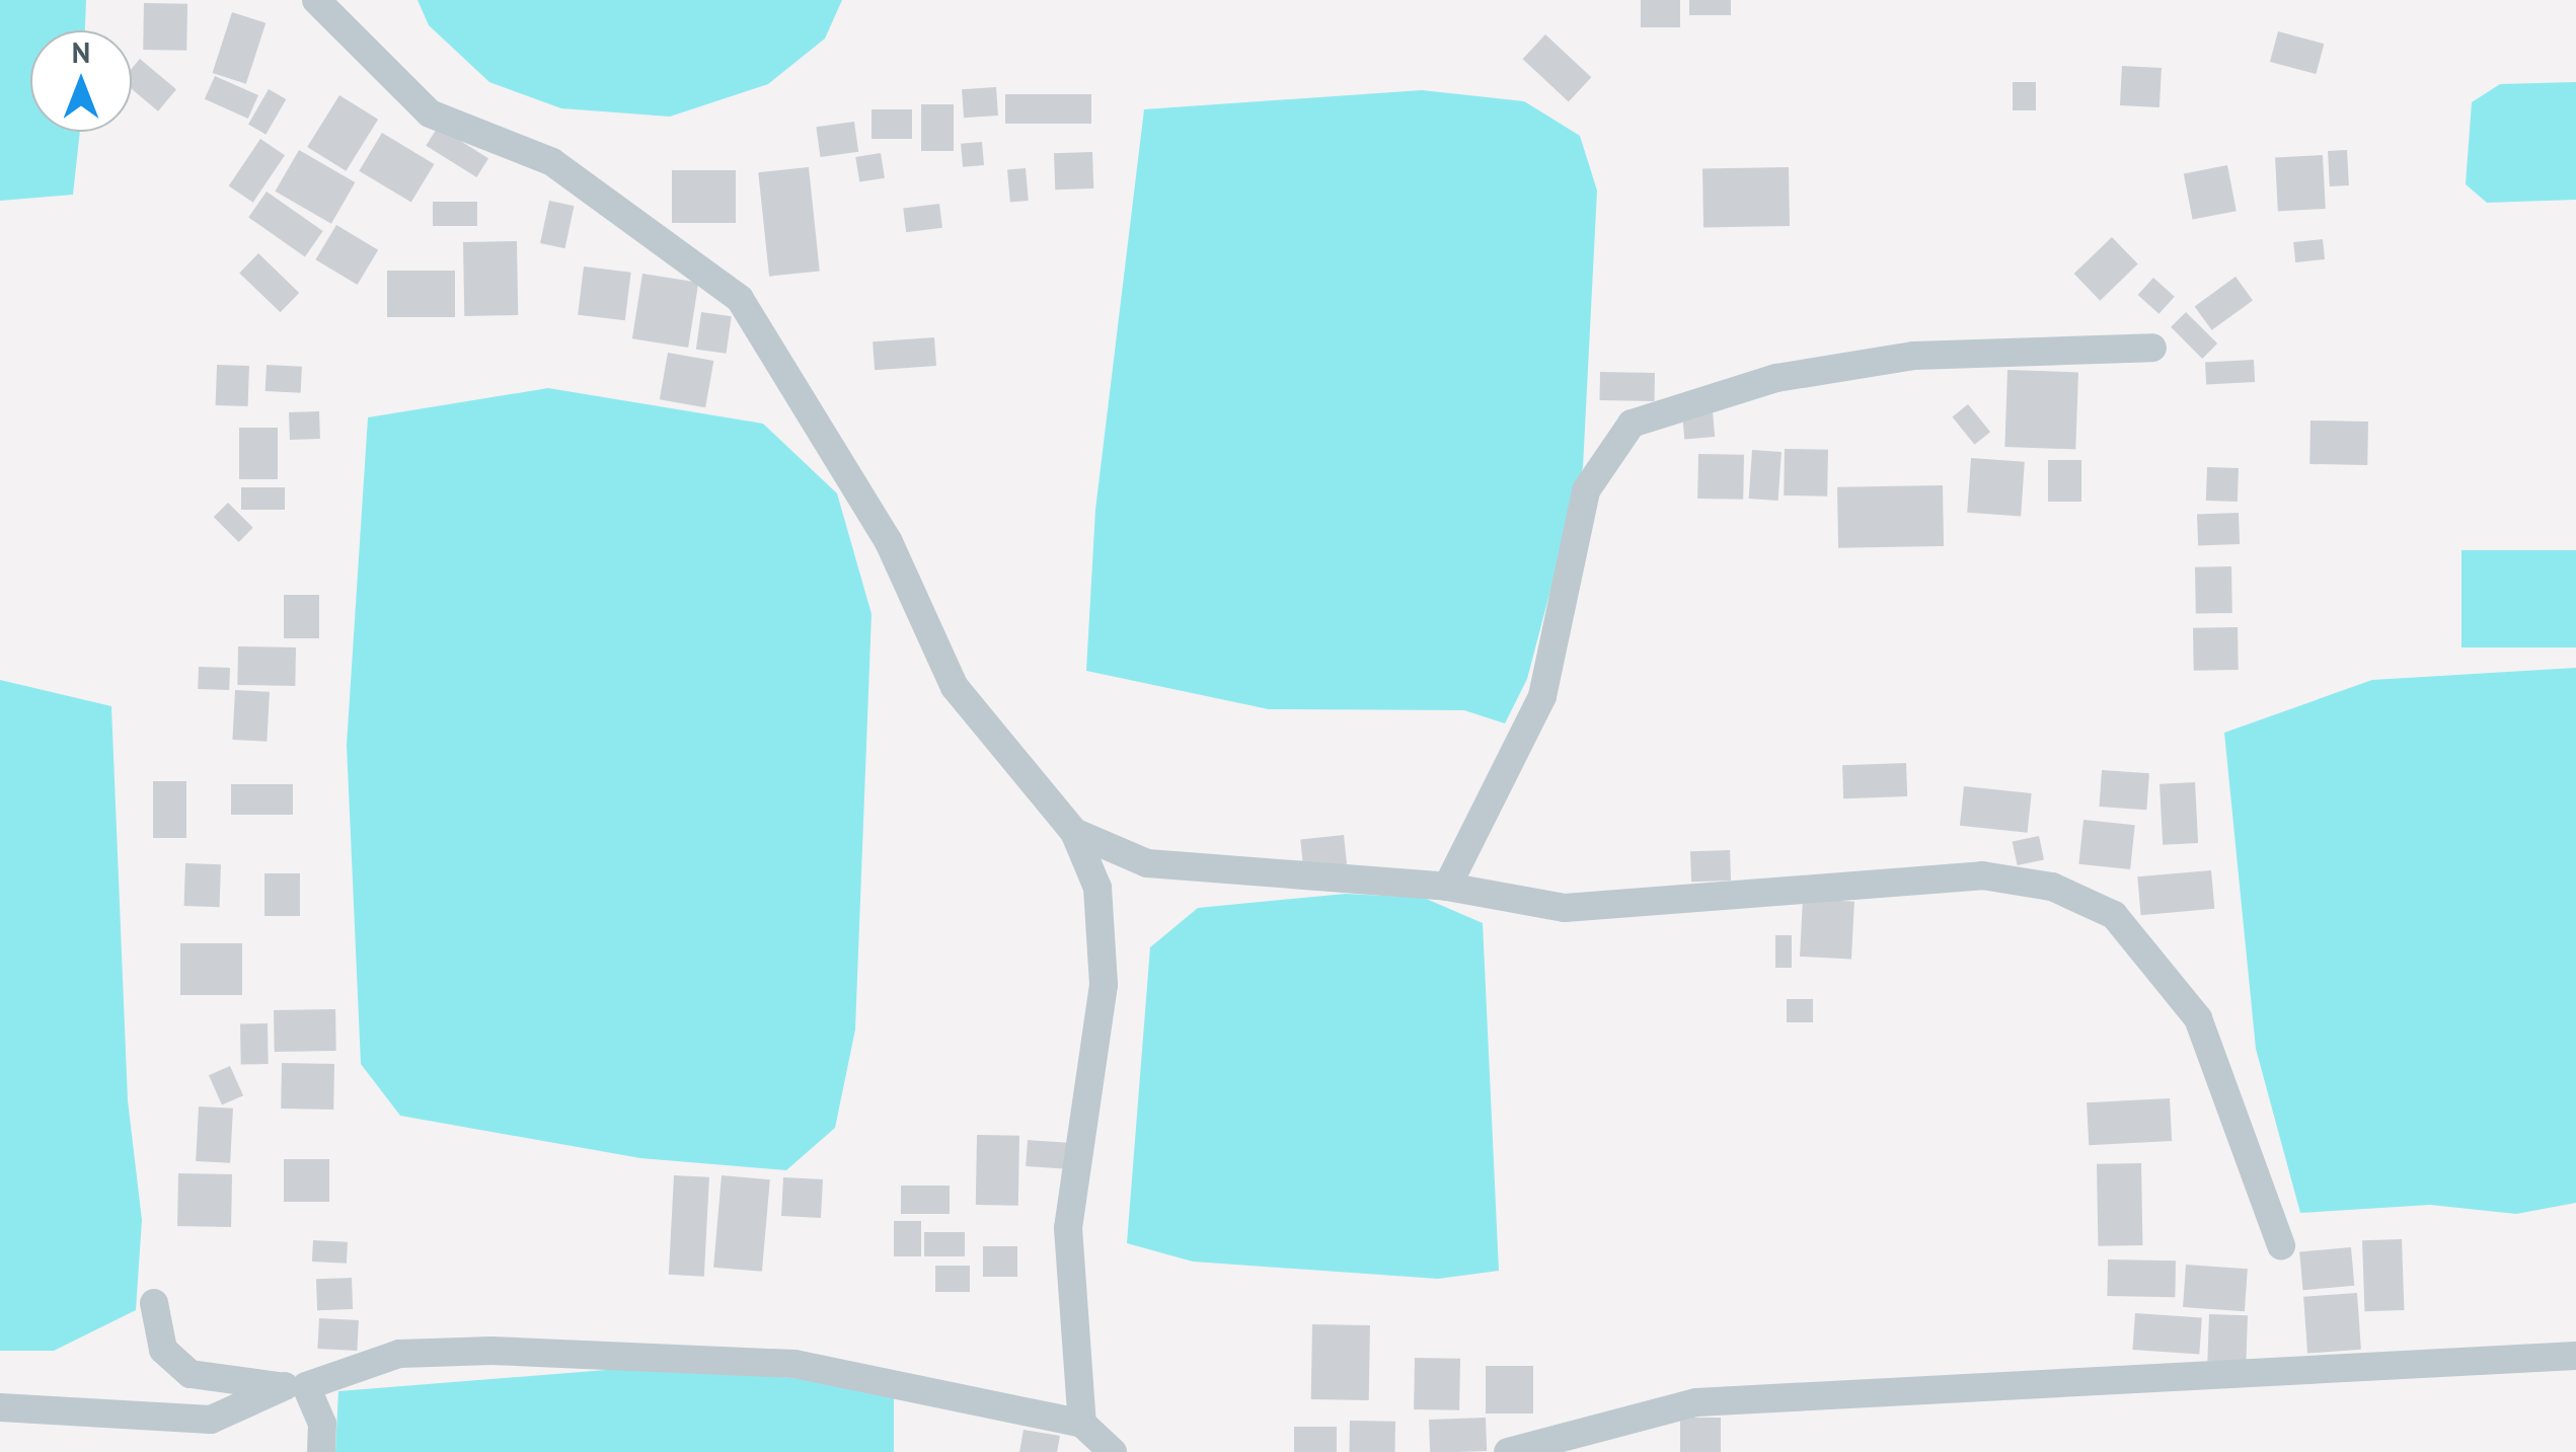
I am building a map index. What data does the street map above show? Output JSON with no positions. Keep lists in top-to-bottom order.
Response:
{
  "north": "top"
}
